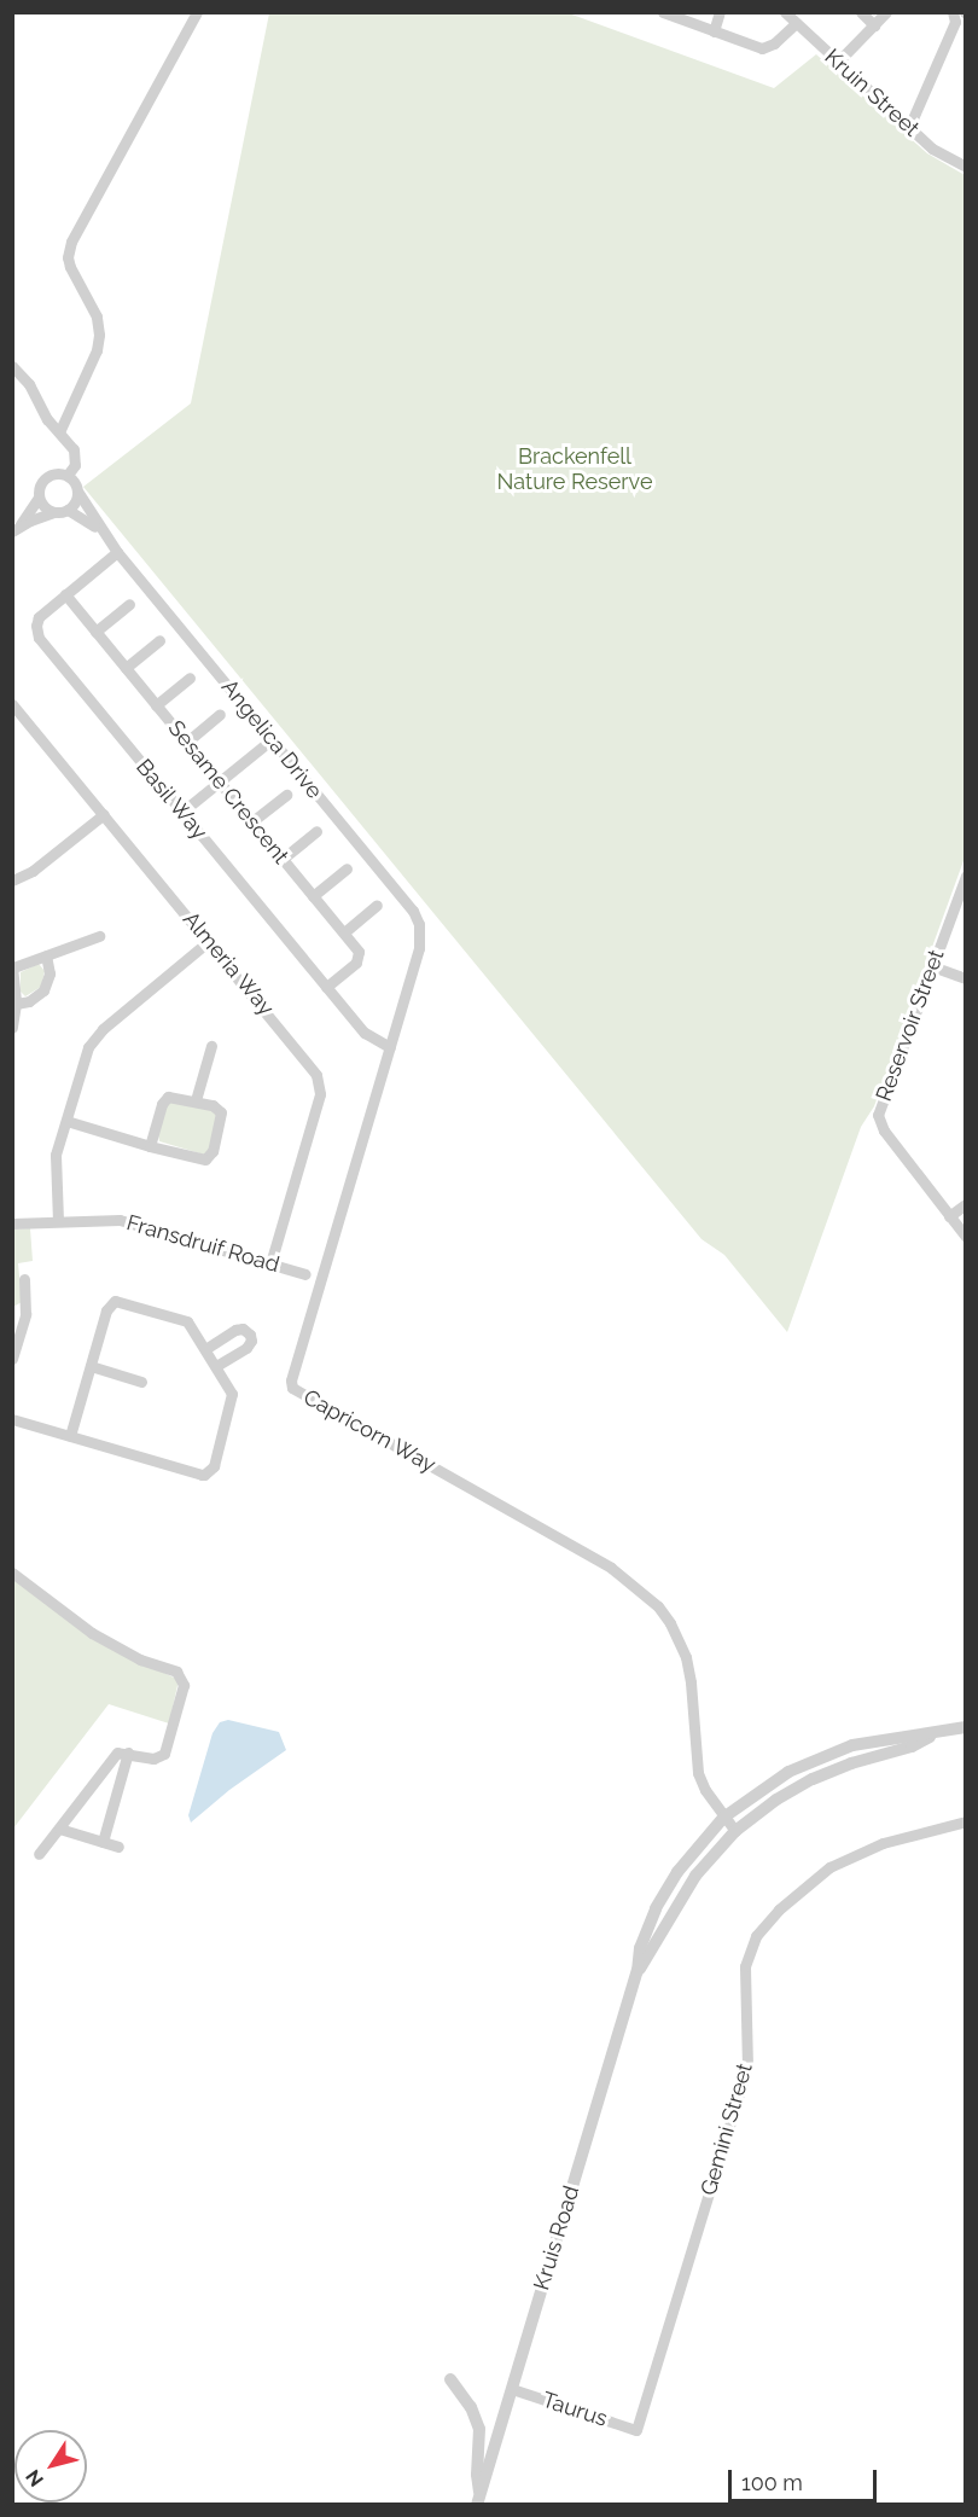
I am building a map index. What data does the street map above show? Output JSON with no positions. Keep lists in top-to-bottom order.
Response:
{
  "streets": {
    "street": [
      "Kruin Street",
      "Angelica Drive",
      "Sesame Crescent",
      "Basil Way",
      "Almeria Way",
      "Reservoir Street",
      "Fransdruif Road",
      "Capricorn Way",
      "Gemini Street",
      "Kruis Road",
      "Taurus"
    ]
  },
  "crossings": [
    ["Angelica Drive", "Basil Way"],
    ["Angelica Drive", "Capricorn Way"],
    ["Sesame Crescent", "Basil Way"],
    ["Basil Way", "Capricorn Way"],
    ["Almeria Way", "Fransdruif Road"],
    ["Capricorn Way", "Kruis Road"],
    ["Gemini Street", "Taurus"],
    ["Kruis Road", "Taurus"]
  ],
  "parks": ["Brackenfell Nature Reserve"],
  "scale_bar": "100 m",
  "north": "bottom left"
}
